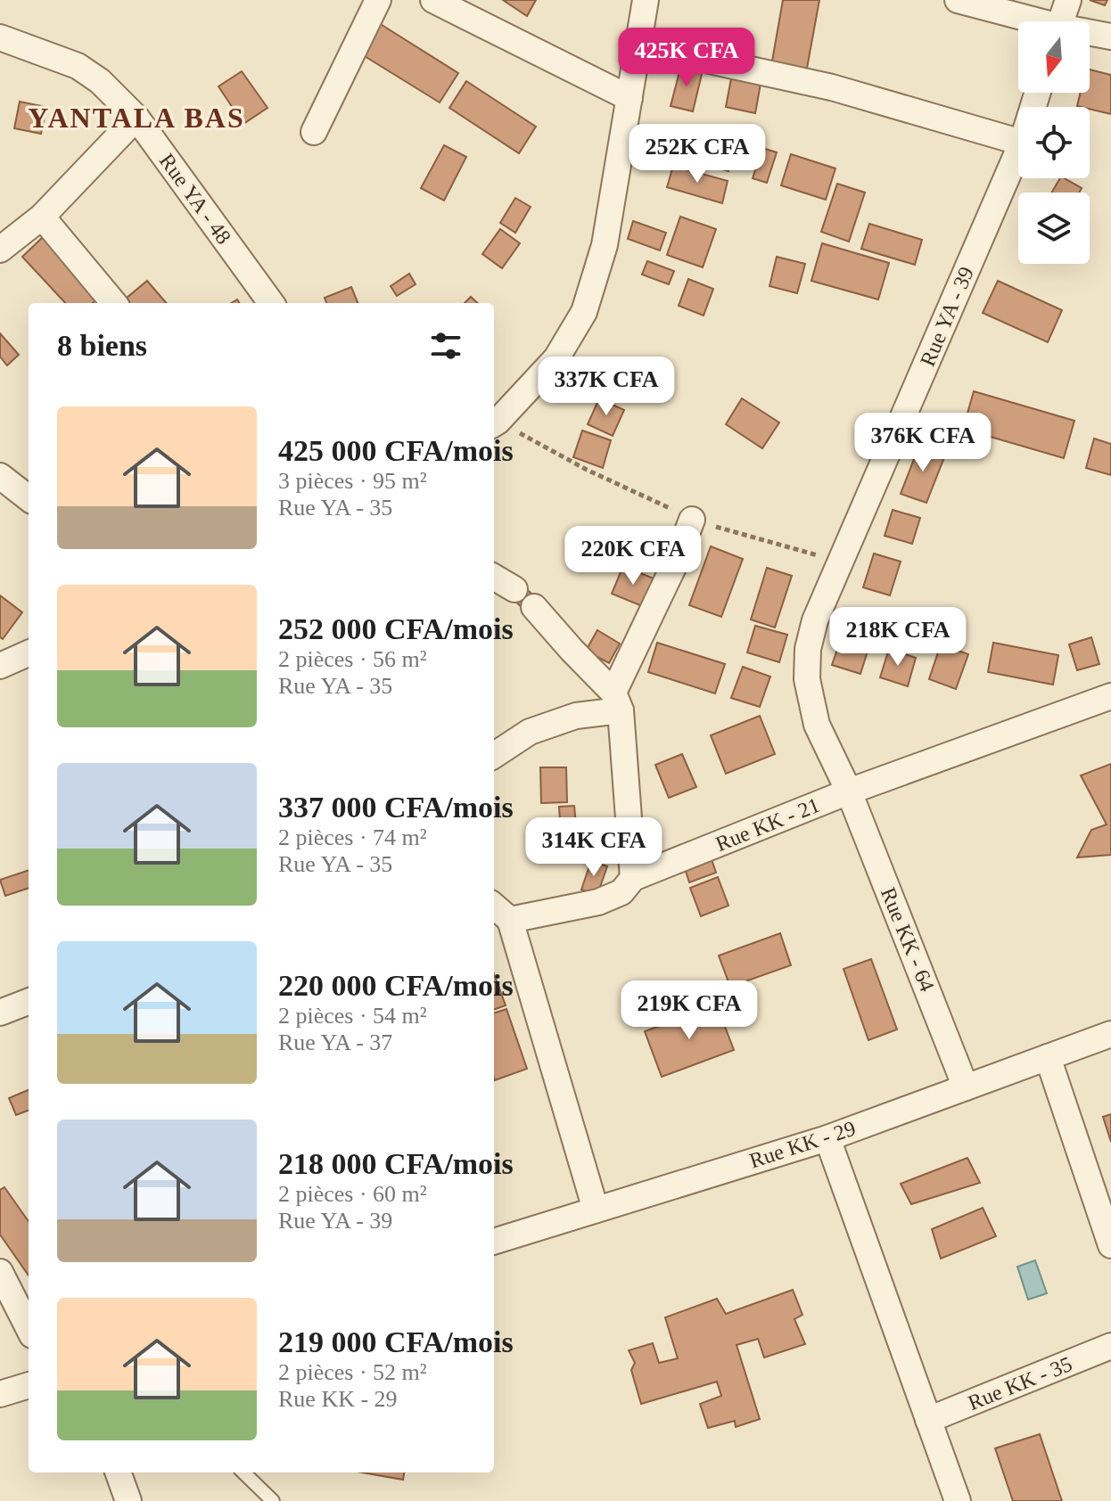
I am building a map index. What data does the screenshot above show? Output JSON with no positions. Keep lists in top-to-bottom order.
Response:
{
  "streets": {
    "street": [
      "Rue YA - 48",
      "Rue YA - 39",
      "Rue KK - 21",
      "Rue KK - 64",
      "Rue KK - 29",
      "Rue KK - 35"
    ]
  },
  "crossings": [
    ["Rue YA - 39", "Rue KK - 21"],
    ["Rue YA - 39", "Rue KK - 64"],
    ["Rue KK - 21", "Rue KK - 64"],
    ["Rue KK - 64", "Rue KK - 29"]
  ],
  "districts": ["YANTALA BAS"],
  "north": "bottom",
  "page": {
    "price": [
      "425K CFA",
      "252K CFA",
      "337K CFA",
      "376K CFA",
      "220K CFA",
      "218K CFA",
      "314K CFA",
      "219K CFA"
    ],
    "heading": "8 biens",
    "list": [
      {
        "name": "425 000 CFA/mois",
        "note": "3 pièces · 95 m² · Rue YA - 35"
      },
      {
        "name": "252 000 CFA/mois",
        "note": "2 pièces · 56 m² · Rue YA - 35"
      },
      {
        "name": "337 000 CFA/mois",
        "note": "2 pièces · 74 m² · Rue YA - 35"
      },
      {
        "name": "220 000 CFA/mois",
        "note": "2 pièces · 54 m² · Rue YA - 37"
      },
      {
        "name": "218 000 CFA/mois",
        "note": "2 pièces · 60 m² · Rue YA - 39"
      },
      {
        "name": "219 000 CFA/mois",
        "note": "2 pièces · 52 m² · Rue KK - 29"
      }
    ]
  }
}
